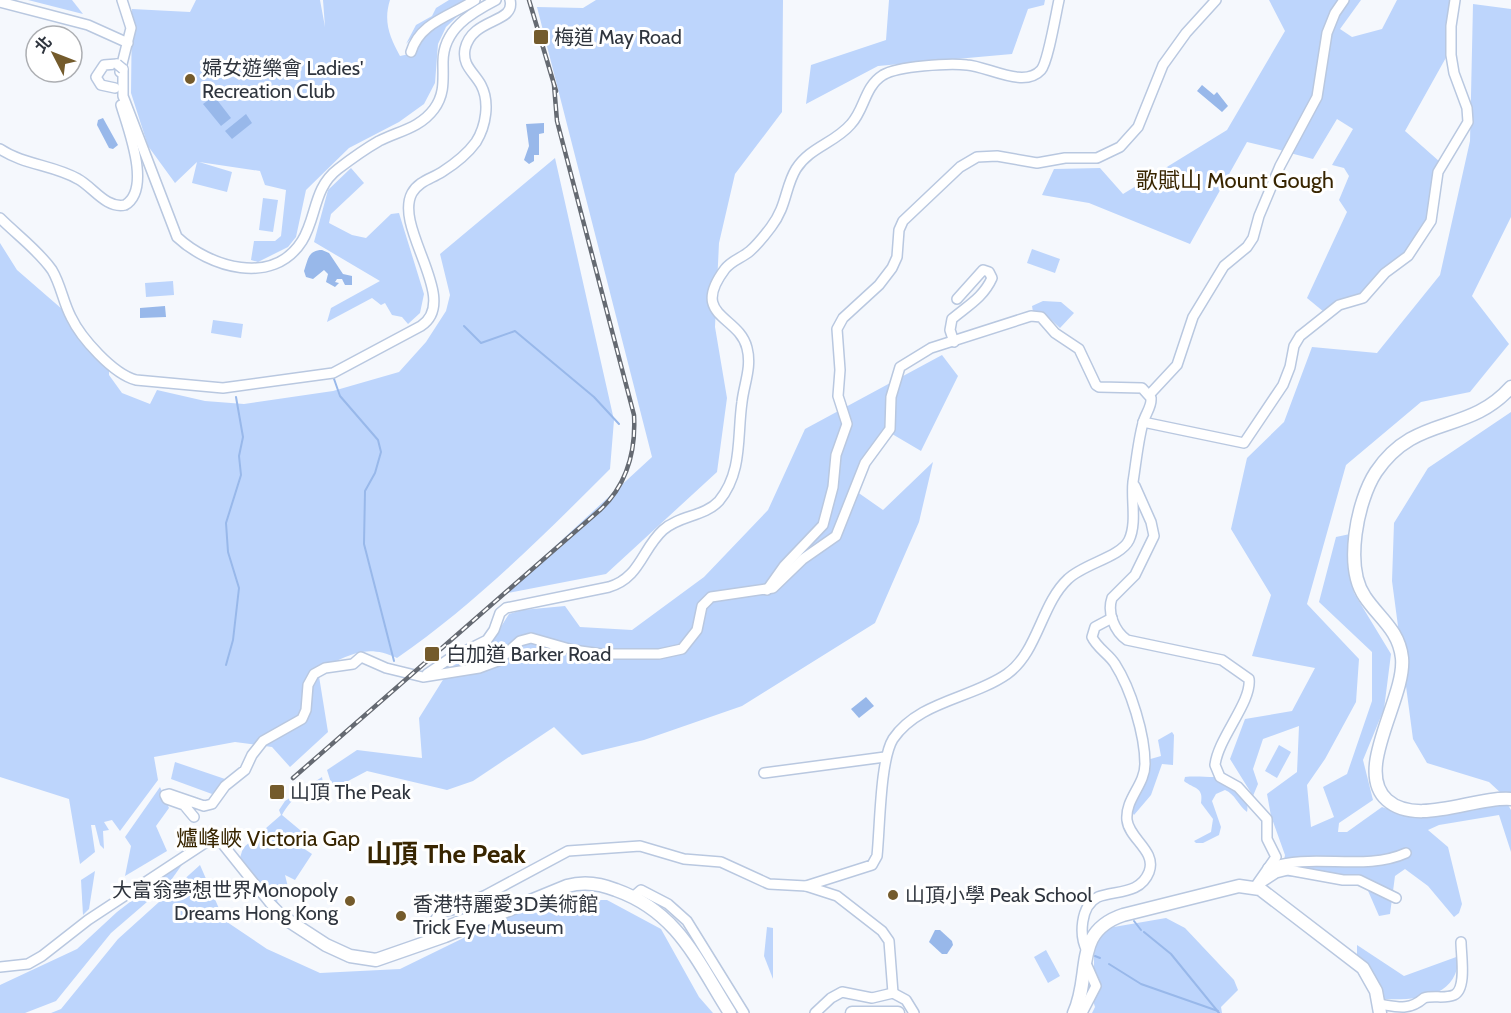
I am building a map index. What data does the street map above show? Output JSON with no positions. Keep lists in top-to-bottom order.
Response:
{
  "districts": ["歌賦山 Mount Gough", "爐峰峽 Victoria Gap", "山頂 The Peak"],
  "places": {
    "transit": ["梅道 May Road", "白加道 Barker Road", "山頂 The Peak"],
    "other": [
      "婦女遊樂會 Ladies' Recreation Club",
      "山頂小學 Peak School",
      "大富翁夢想世界Monopoly Dreams Hong Kong",
      "香港特麗愛3D美術館 Trick Eye Museum"
    ]
  },
  "north": "top left"
}
